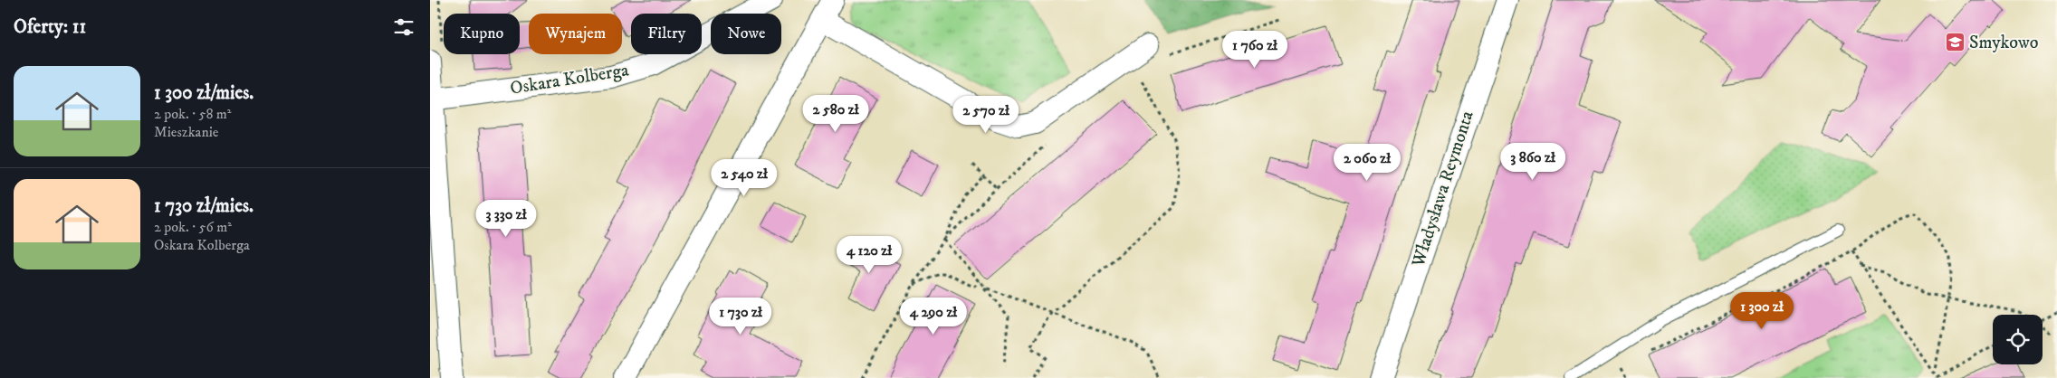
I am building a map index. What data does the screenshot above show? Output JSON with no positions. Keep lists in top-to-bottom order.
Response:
{
  "streets": {
    "street": ["Oskara Kolberga", "Władysława Reymonta"]
  },
  "places": {
    "school or university": ["Smykowo"]
  },
  "page": {
    "heading": "Oferty: 11",
    "chip": [
      "Kupno",
      "Wynajem",
      "Filtry",
      "Nowe"
    ],
    "price": [
      "1 760 zł",
      "2 580 zł",
      "2 570 zł",
      "3 860 zł",
      "2 060 zł",
      "2 540 zł",
      "3 330 zł",
      "4 120 zł",
      "1 300 zł",
      "1 730 zł",
      "4 290 zł"
    ],
    "list": [
      {
        "name": "1 300 zł/mies.",
        "note": "2 pok. · 58 m² · Mieszkanie"
      },
      {
        "name": "1 730 zł/mies.",
        "note": "2 pok. · 56 m² · Oskara Kolberga"
      }
    ]
  }
}
